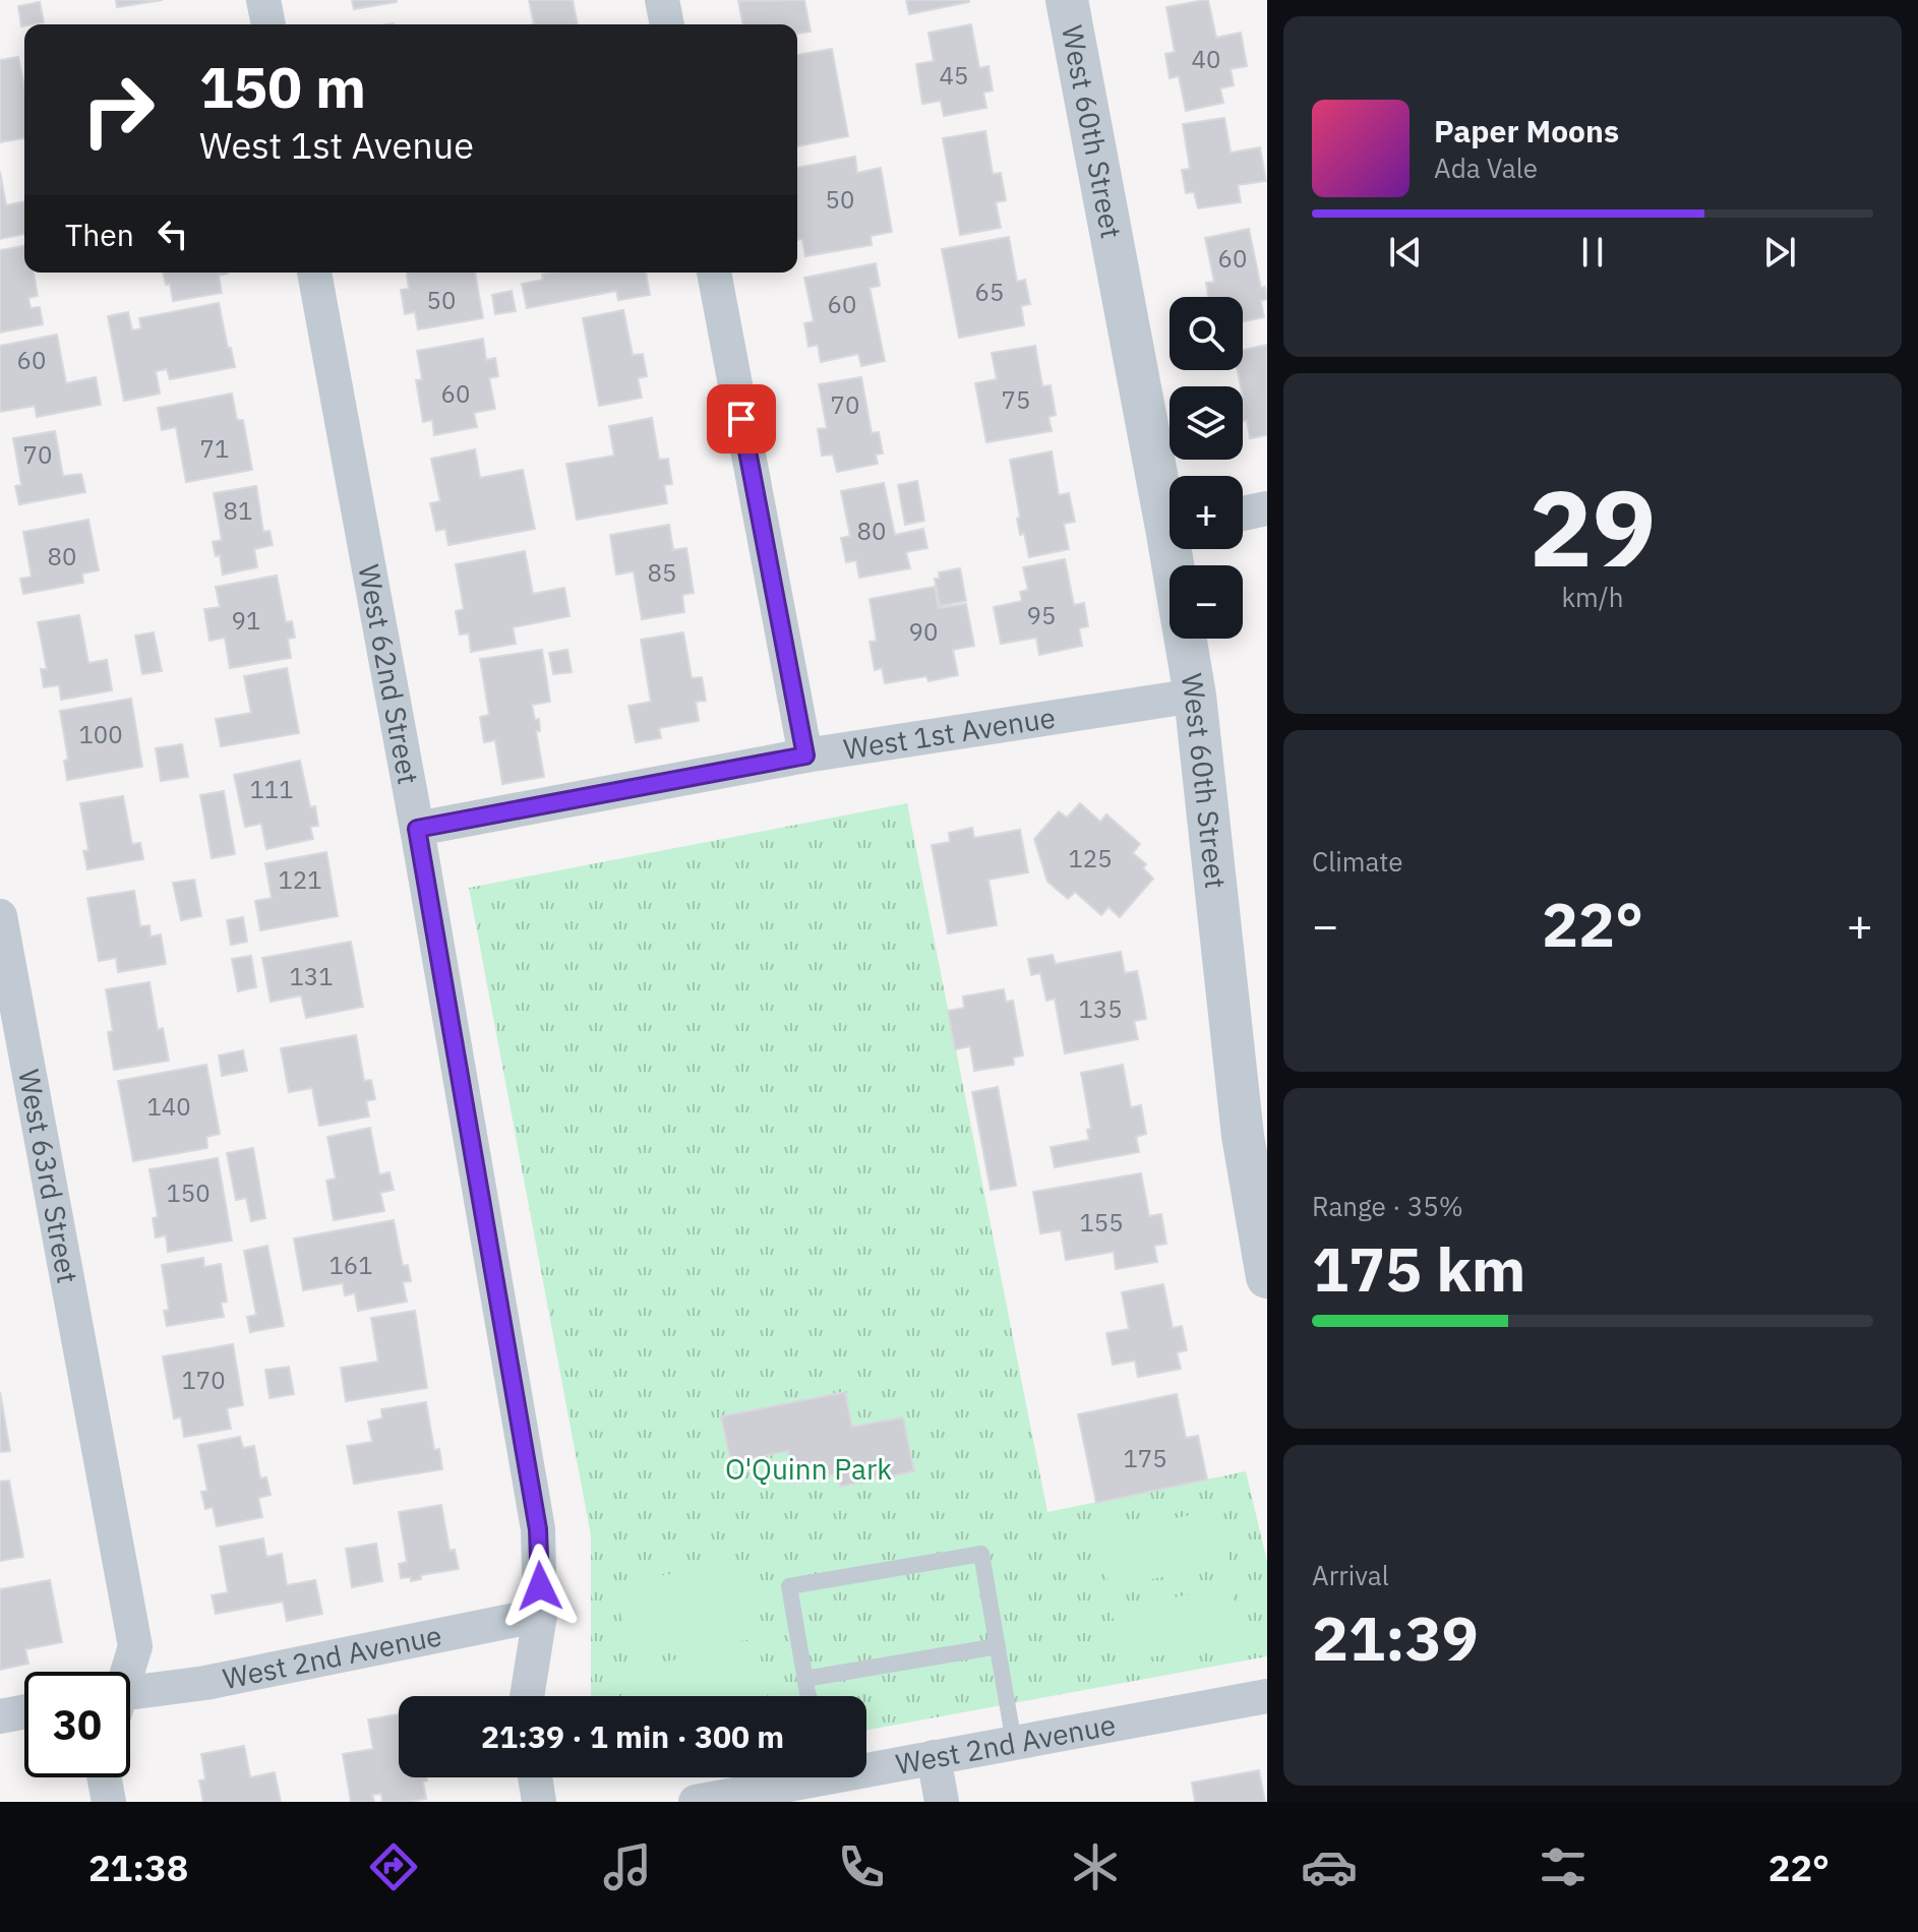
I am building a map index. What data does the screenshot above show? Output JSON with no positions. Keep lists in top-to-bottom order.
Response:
{
  "streets": {
    "street": [
      "West 60th Street",
      "West 62nd Street",
      "West 1st Avenue",
      "West 63rd Street",
      "West 2nd Avenue"
    ]
  },
  "crossings": [
    ["West 60th Street", "West 1st Avenue"],
    ["West 62nd Street", "West 1st Avenue"],
    ["West 62nd Street", "West 2nd Avenue"],
    ["West 63rd Street", "West 2nd Avenue"]
  ],
  "parks": ["O'Quinn Park"],
  "house_numbers": [
    "40",
    "45",
    "50",
    "60",
    "65",
    "50",
    "60",
    "60",
    "60",
    "75",
    "70",
    "71",
    "70",
    "81",
    "80",
    "80",
    "85",
    "95",
    "91",
    "90",
    "100",
    "111",
    "125",
    "121",
    "131",
    "135",
    "140",
    "150",
    "155",
    "161",
    "170",
    "175"
  ],
  "page": {
    "turn": ["150 m", "West 1st Avenue"],
    "song": ["Paper Moons", "Ada Vale"],
    "then": "Then",
    "map_buttons": ["+", "−"],
    "tile": [
      ["29", "km/h"],
      "Climate",
      ["Range · 35%", "175 km"],
      ["Arrival", "21:39"]
    ],
    "heat": ["−", "22°", "+"],
    "limit": "30",
    "trip": "21:39 · 1 min · 300 m",
    "tabs": ["21:38", "22°"]
  }
}
